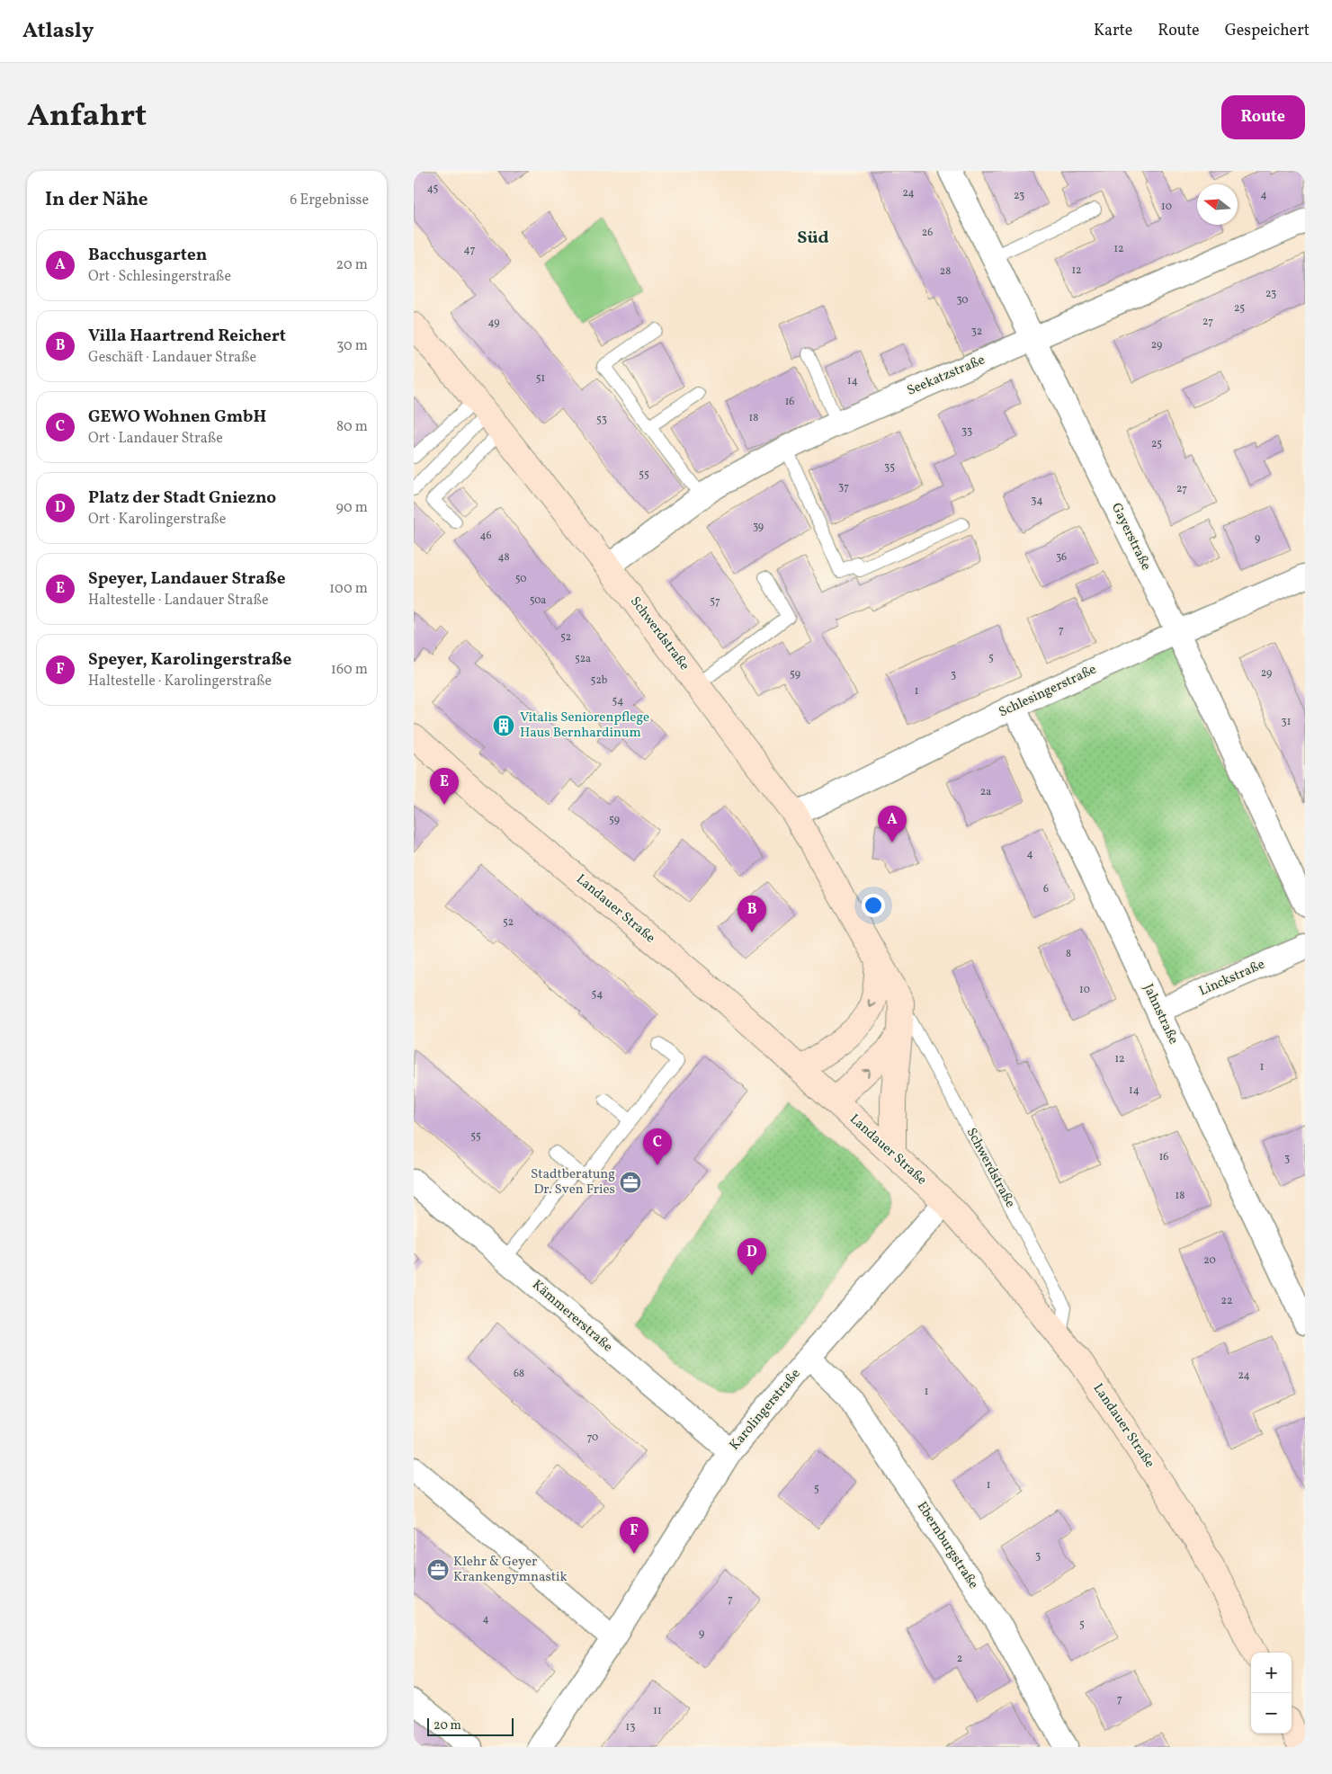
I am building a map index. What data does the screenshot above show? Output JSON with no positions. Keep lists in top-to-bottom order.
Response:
{
  "streets": {
    "main road": ["Schwerdstraße", "Landauer Straße"],
    "street": [
      "Seekatzstraße",
      "Gayerstraße",
      "Schlesingerstraße",
      "Linckstraße",
      "Jahnstraße",
      "Kämmererstraße",
      "Karolingerstraße",
      "Ebernburgstraße"
    ]
  },
  "crossings": [
    ["Seekatzstraße", "Gayerstraße"],
    ["Seekatzstraße", "Schwerdstraße"],
    ["Gayerstraße", "Schlesingerstraße"],
    ["Schwerdstraße", "Schlesingerstraße"],
    ["Schwerdstraße", "Landauer Straße"],
    ["Schlesingerstraße", "Jahnstraße"],
    ["Landauer Straße", "Karolingerstraße"],
    ["Linckstraße", "Jahnstraße"],
    ["Kämmererstraße", "Karolingerstraße"],
    ["Karolingerstraße", "Ebernburgstraße"]
  ],
  "districts": ["Süd"],
  "places": {
    "building": ["Vitalis Seniorenpflege Haus Bernhardinum"],
    "office": ["Stadtberatung Dr. Sven Fries", "Klehr & Geyer Krankengymnastik"]
  },
  "house_numbers": [
    "45",
    "24",
    "4",
    "23",
    "10",
    "26",
    "12",
    "47",
    "12",
    "28",
    "23",
    "30",
    "25",
    "27",
    "49",
    "32",
    "29",
    "51",
    "14",
    "16",
    "18",
    "53",
    "33",
    "25",
    "35",
    "55",
    "37",
    "27",
    "34",
    "39",
    "46",
    "9",
    "48",
    "36",
    "50",
    "50a",
    "57",
    "7",
    "52",
    "5",
    "52a",
    "29",
    "59",
    "3",
    "52b",
    "1",
    "54",
    "31",
    "2a",
    "59",
    "4",
    "6",
    "52",
    "8",
    "10",
    "54",
    "12",
    "1",
    "14",
    "55",
    "16",
    "3",
    "18",
    "20",
    "22",
    "68",
    "24",
    "1",
    "70",
    "1",
    "5",
    "3",
    "7",
    "4",
    "5",
    "9",
    "2",
    "7",
    "11",
    "13"
  ],
  "scale_bar": "20 m",
  "north": "left",
  "page": {
    "header": "Atlasly",
    "nav": ["Karte", "Route", "Gespeichert"],
    "title": "Anfahrt",
    "buttons": "Route",
    "heading": ["In der Nähe", "6 Ergebnisse"],
    "list": [
      {
        "mark": "A",
        "name": "Bacchusgarten",
        "note": "Ort · Schlesingerstraße",
        "value": "20 m"
      },
      {
        "mark": "B",
        "name": "Villa Haartrend Reichert",
        "note": "Geschäft · Landauer Straße",
        "value": "30 m"
      },
      {
        "mark": "C",
        "name": "GEWO Wohnen GmbH",
        "note": "Ort · Landauer Straße",
        "value": "80 m"
      },
      {
        "mark": "D",
        "name": "Platz der Stadt Gniezno",
        "note": "Ort · Karolingerstraße",
        "value": "90 m"
      },
      {
        "mark": "E",
        "name": "Speyer, Landauer Straße",
        "note": "Haltestelle · Landauer Straße",
        "value": "100 m"
      },
      {
        "mark": "F",
        "name": "Speyer, Karolingerstraße",
        "note": "Haltestelle · Karolingerstraße",
        "value": "160 m"
      }
    ],
    "pins": [
      "E",
      "A",
      "B",
      "C",
      "D",
      "F"
    ],
    "map_buttons": ["+", "−"],
    "scale": "20 m"
  }
}
